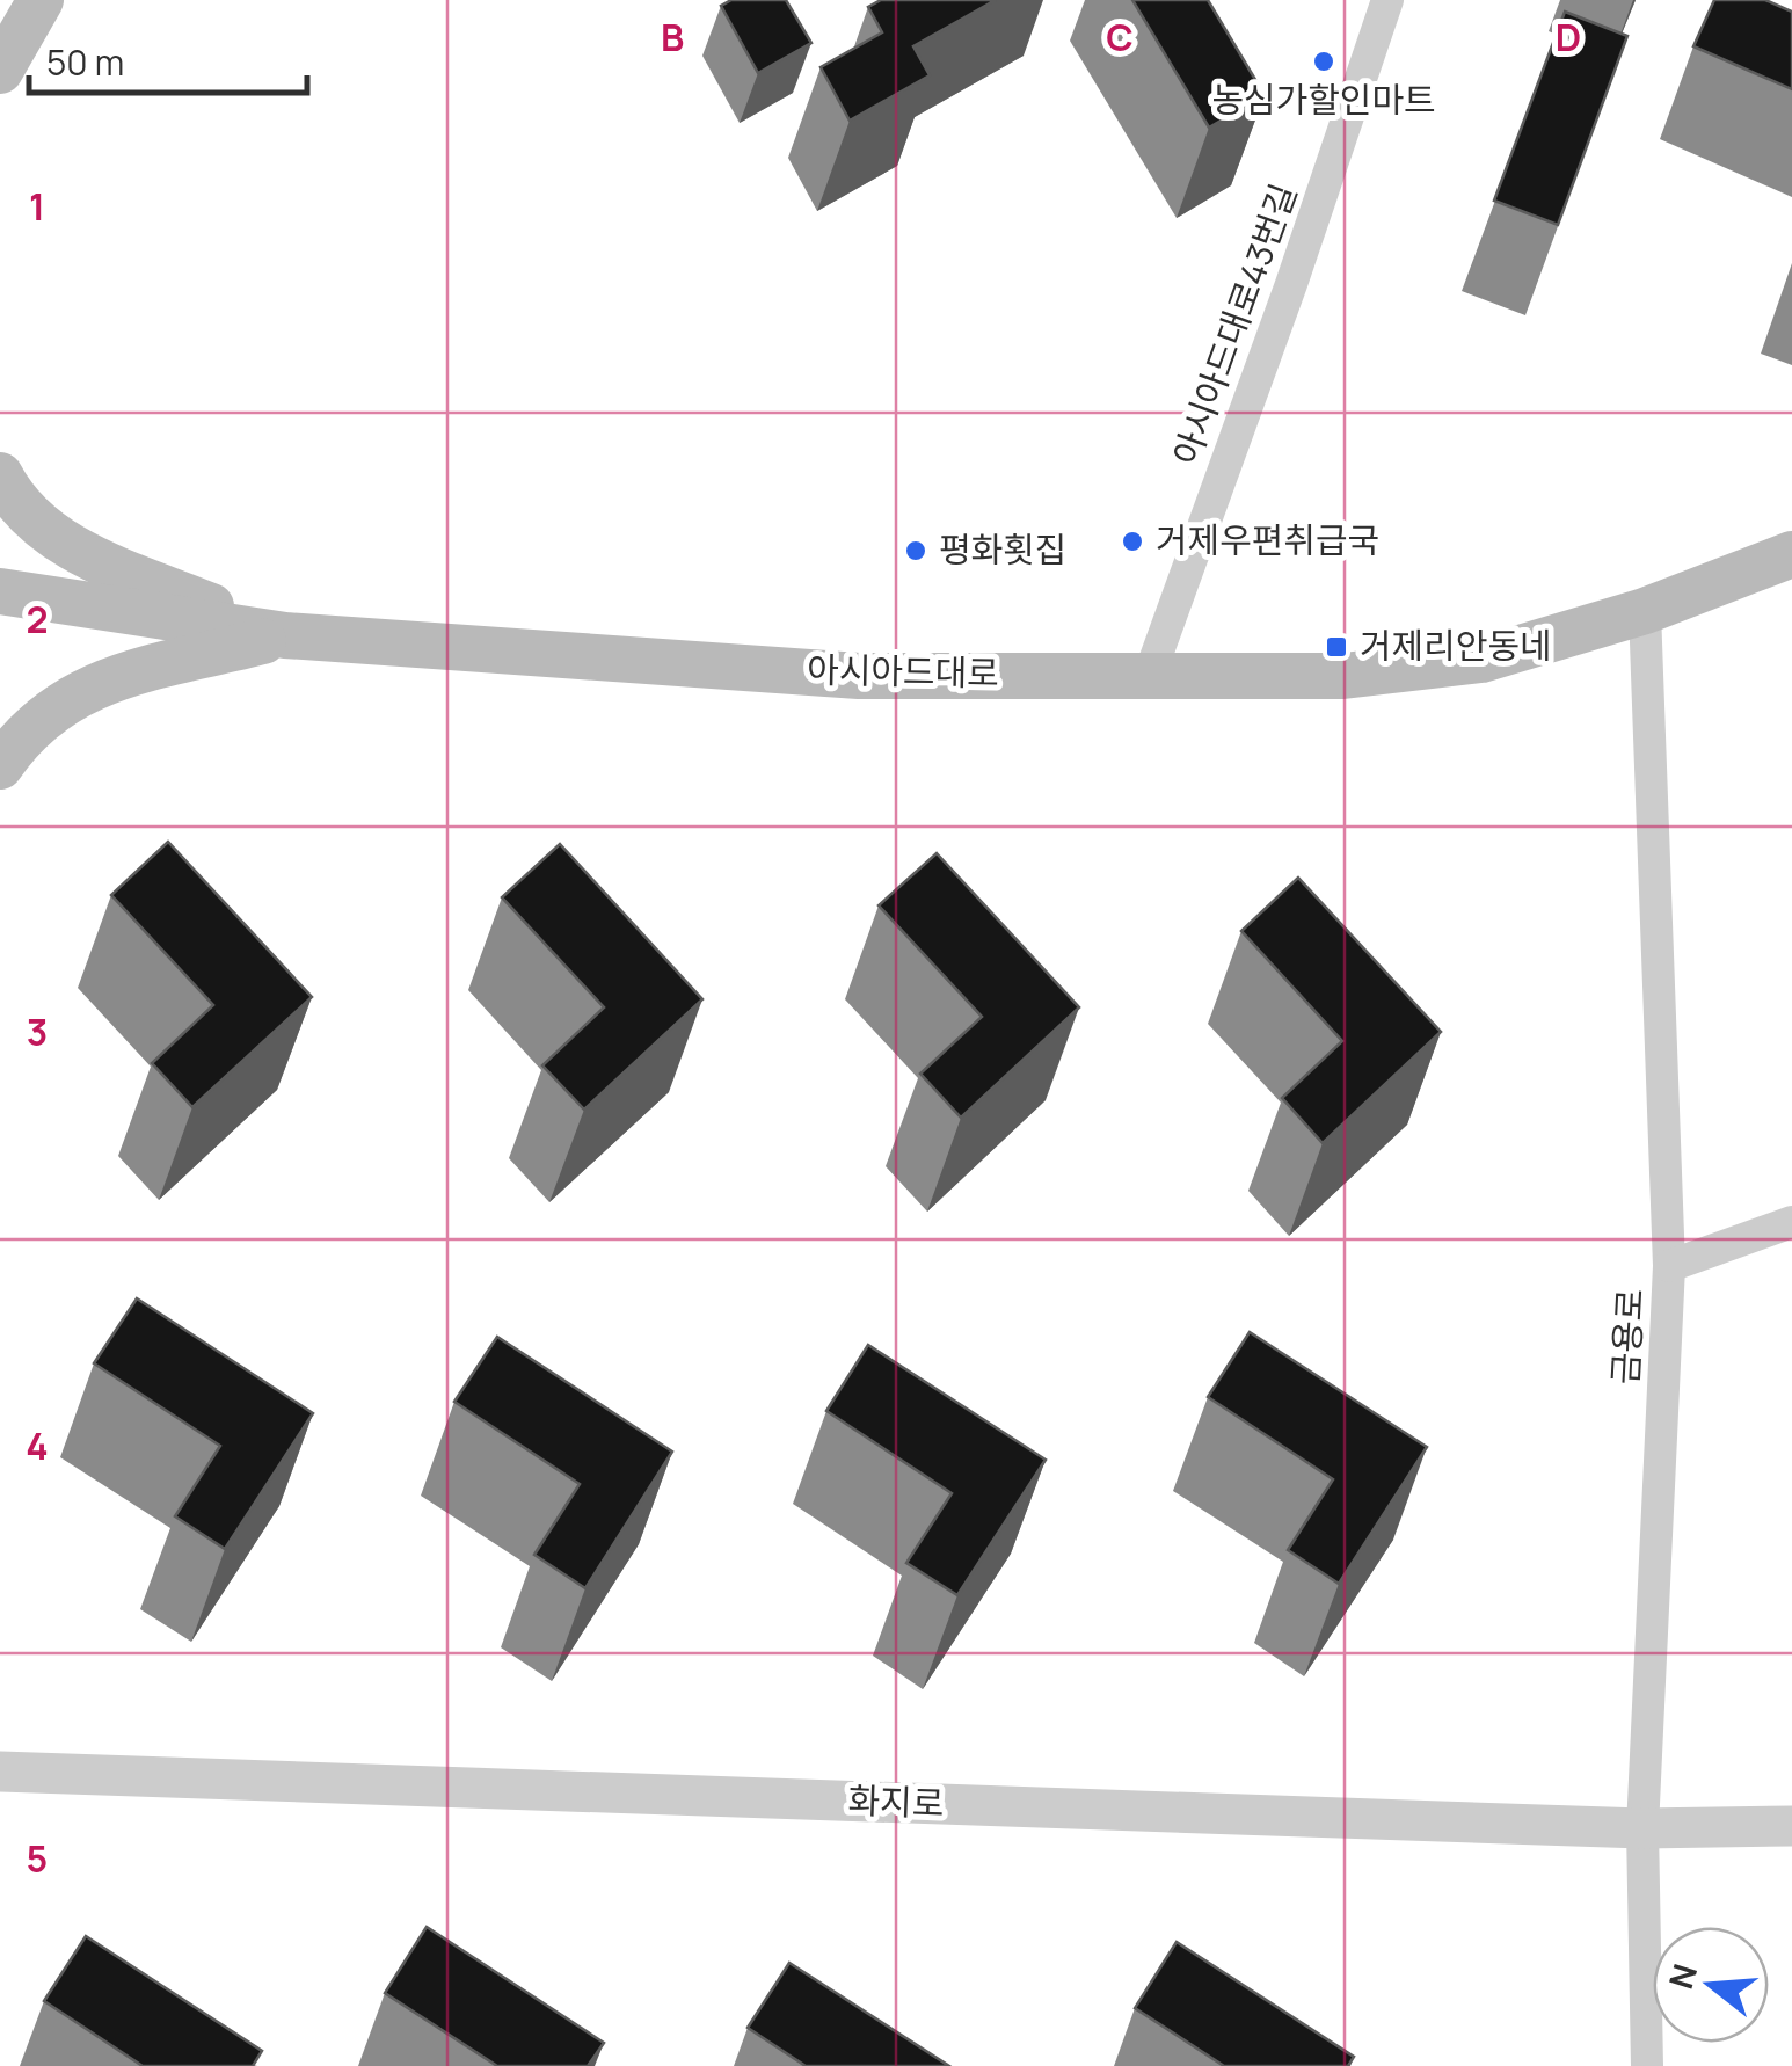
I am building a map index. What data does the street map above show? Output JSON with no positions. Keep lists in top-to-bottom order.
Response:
{
  "streets": {
    "main road": ["아시아드대로"],
    "street": ["아시아드대로43번길", "금용로", "화지로"]
  },
  "crossings": [
    ["아시아드대로43번길", "아시아드대로"],
    ["아시아드대로", "금용로"],
    ["금용로", "화지로"]
  ],
  "places": {
    "other": ["농심가할인마트", "거제우편취급국", "평화횟집"],
    "transit": ["거제리안동네"]
  },
  "scale_bar": "50 m",
  "north": "left",
  "grid": {
    "columns": ["B", "C", "D"],
    "rows": [
      "1",
      "2",
      "3",
      "4",
      "5"
    ]
  }
}
